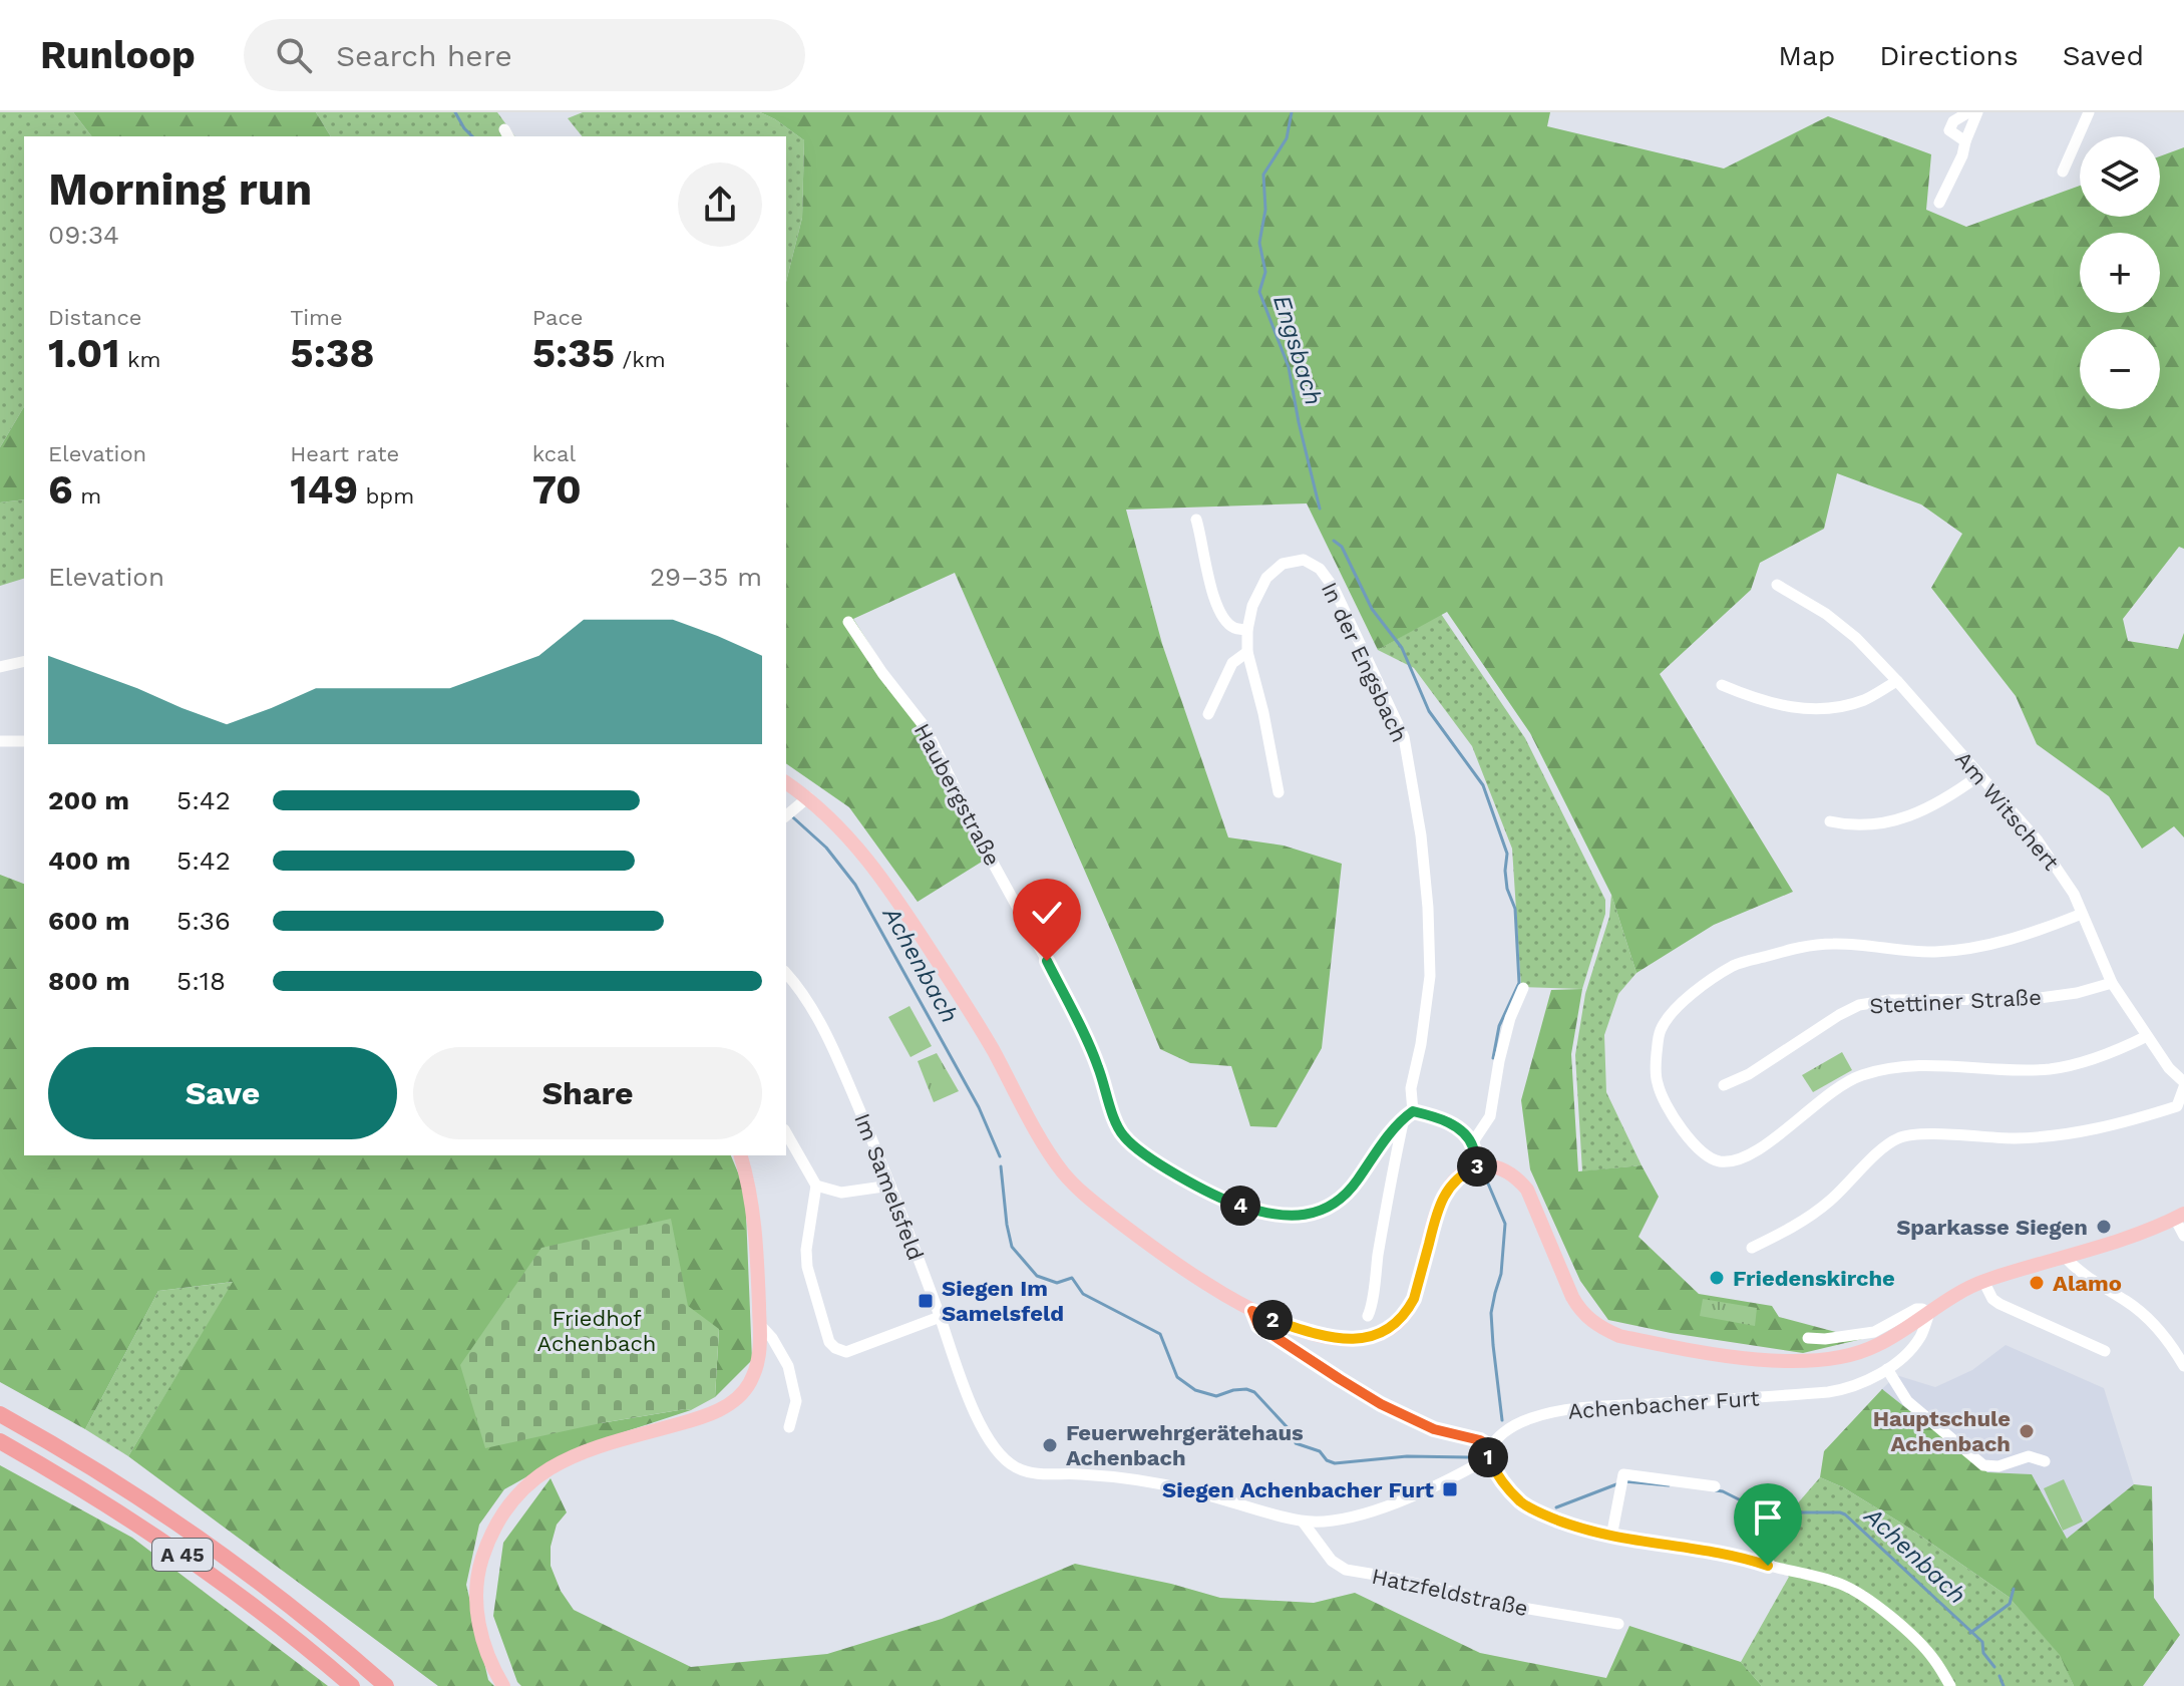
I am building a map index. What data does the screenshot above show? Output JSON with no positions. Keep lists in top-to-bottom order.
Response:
{
  "streets": {
    "highway": ["A 45"],
    "street": [
      "In der Engsbach",
      "Haubergstraße",
      "Am Witschert",
      "Stettiner Straße",
      "Im Samelsfeld",
      "Achenbacher Furt",
      "Hatzfeldstraße"
    ]
  },
  "crossings": [
    ["In der Engsbach", "Haubergstraße"],
    ["Am Witschert", "Stettiner Straße"],
    ["Im Samelsfeld", "Achenbacher Furt"],
    ["Achenbacher Furt", "Hatzfeldstraße"]
  ],
  "water": ["Engsbach", "Achenbach"],
  "parks": ["Friedhof Achenbach"],
  "places": {
    "other": [
      "Sparkasse Siegen",
      "Friedenskirche",
      "Alamo",
      "Hauptschule Achenbach",
      "Feuerwehrgerätehaus Achenbach"
    ],
    "transit": ["Siegen Im Samelsfeld", "Siegen Achenbacher Furt"]
  },
  "page": {
    "header": "Runloop",
    "search": "Search here",
    "nav": ["Map", "Directions", "Saved"],
    "map_buttons": ["+", "−"],
    "heading": ["Morning run", "09:34"],
    "stats": [
      ["Distance", "1.01 km"],
      ["Time", "5:38"],
      ["Pace", "5:35 /km"],
      ["Elevation", "6 m"],
      ["Heart rate", "149 bpm"],
      ["kcal", "70"]
    ],
    "chart": ["Elevation", "29–35 m"],
    "list": [
      {
        "name": "200 m",
        "note": "5:42"
      },
      {
        "name": "400 m",
        "note": "5:42"
      },
      {
        "name": "600 m",
        "note": "5:36"
      },
      {
        "name": "800 m",
        "note": "5:18"
      }
    ],
    "buttons": ["Save", "Share"],
    "pins": [
      "3",
      "4",
      "2",
      "1"
    ]
  }
}
